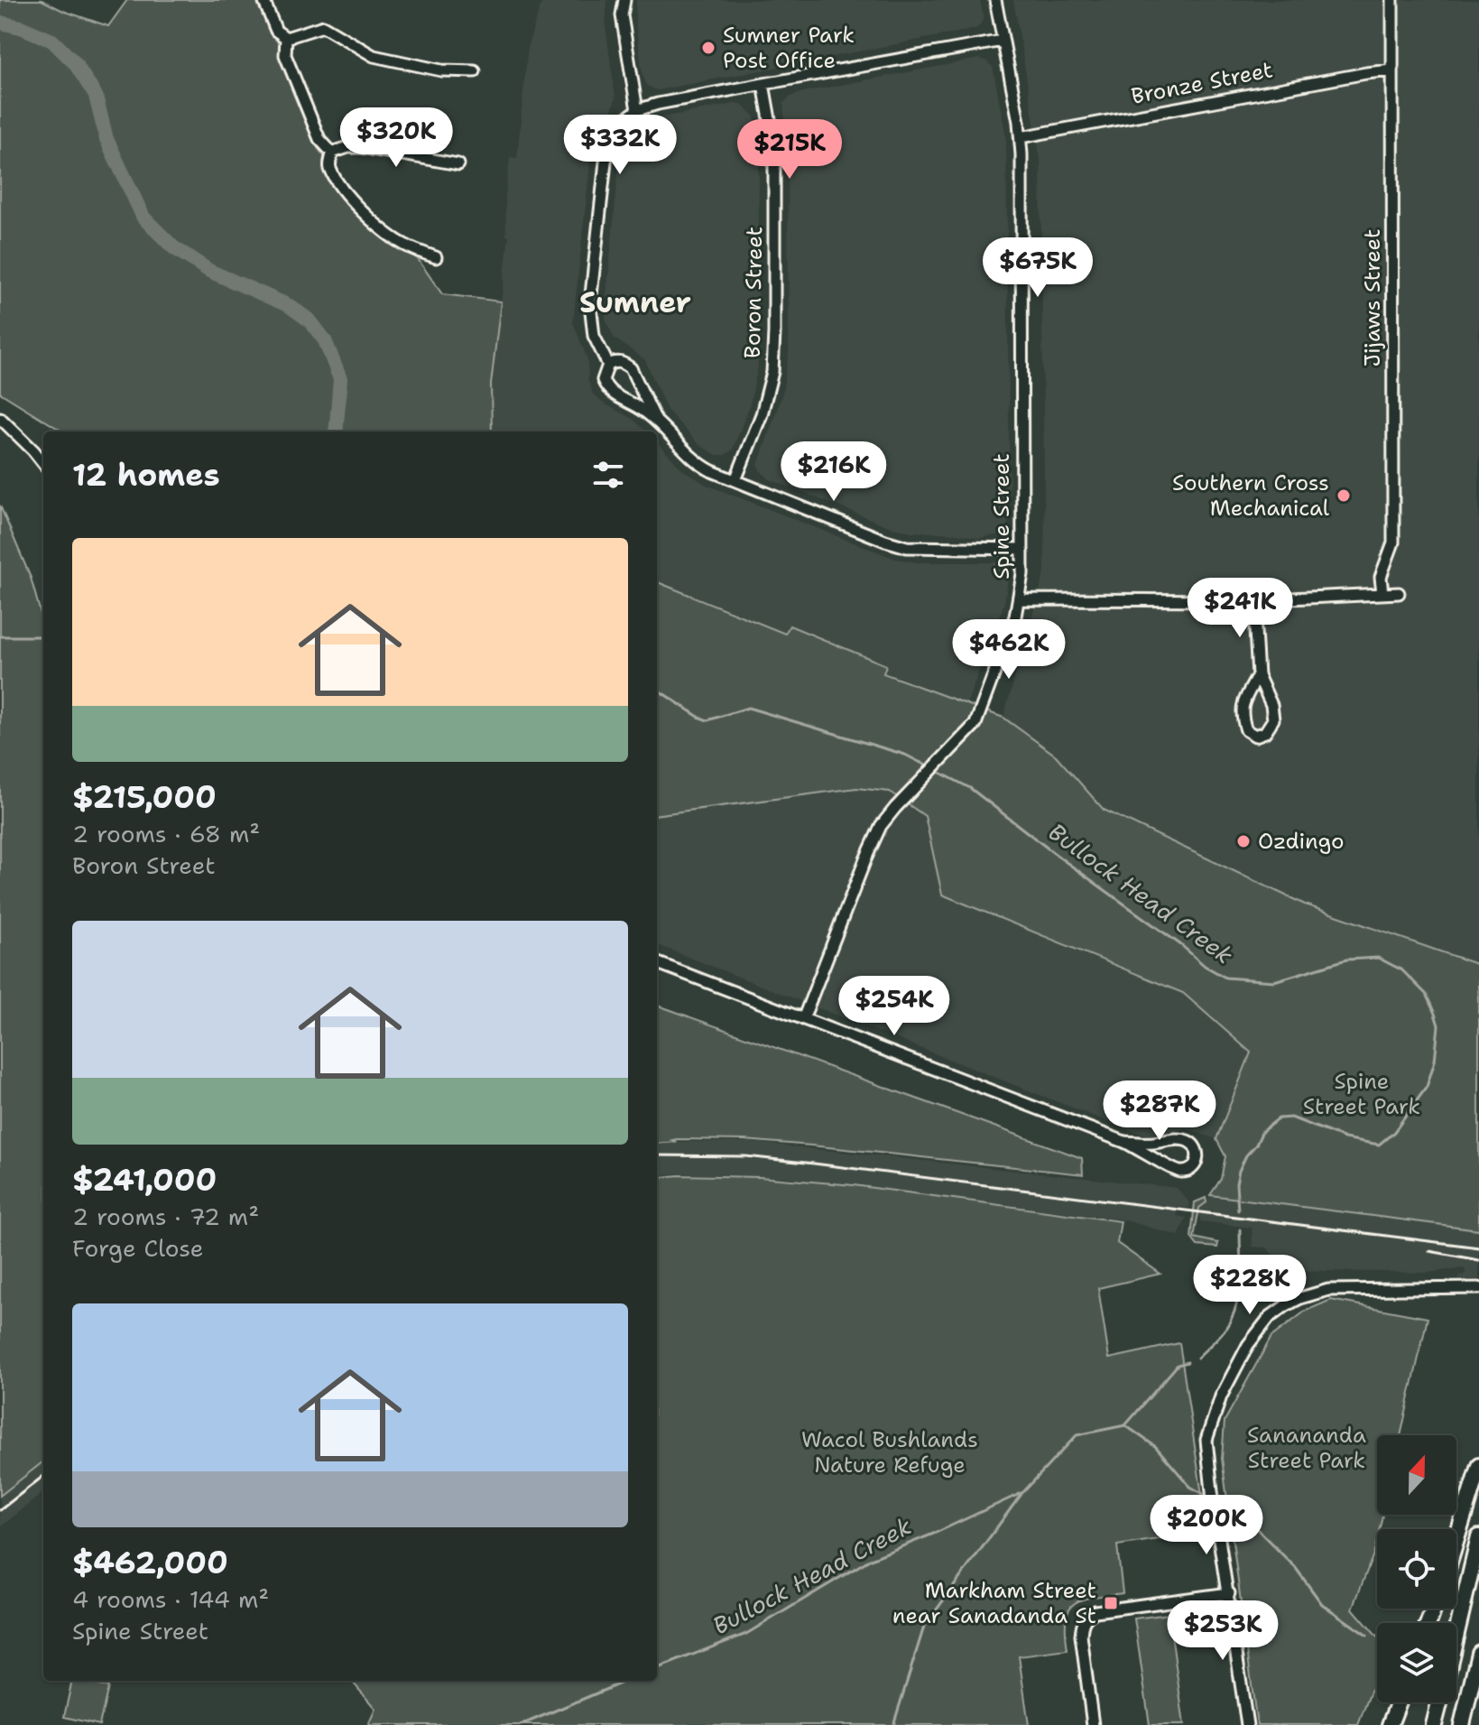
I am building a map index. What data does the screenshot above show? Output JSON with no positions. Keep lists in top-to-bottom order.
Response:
{
  "streets": {
    "street": [
      "Bronze Street",
      "Boron Street",
      "Jijaws Street",
      "Spine Street"
    ]
  },
  "crossings": [
    ["Bronze Street", "Jijaws Street"],
    ["Bronze Street", "Spine Street"]
  ],
  "districts": ["Sumner"],
  "water": ["Bullock Head Creek"],
  "parks": ["Spine Street Park", "Sanananda Street Park", "Wacol Bushlands Nature Refuge"],
  "places": {
    "other": ["Sumner Park Post Office", "Southern Cross Mechanical", "Ozdingo"],
    "transit": ["Markham Street near Sanadanda St"]
  },
  "north": "top",
  "page": {
    "price": [
      "$320K",
      "$332K",
      "$215K",
      "$675K",
      "$216K",
      "$241K",
      "$462K",
      "$254K",
      "$287K",
      "$228K",
      "$200K",
      "$253K"
    ],
    "heading": "12 homes",
    "list": [
      {
        "name": "$215,000",
        "note": "2 rooms · 68 m² · Boron Street"
      },
      {
        "name": "$241,000",
        "note": "2 rooms · 72 m² · Forge Close"
      },
      {
        "name": "$462,000",
        "note": "4 rooms · 144 m² · Spine Street"
      }
    ]
  }
}
